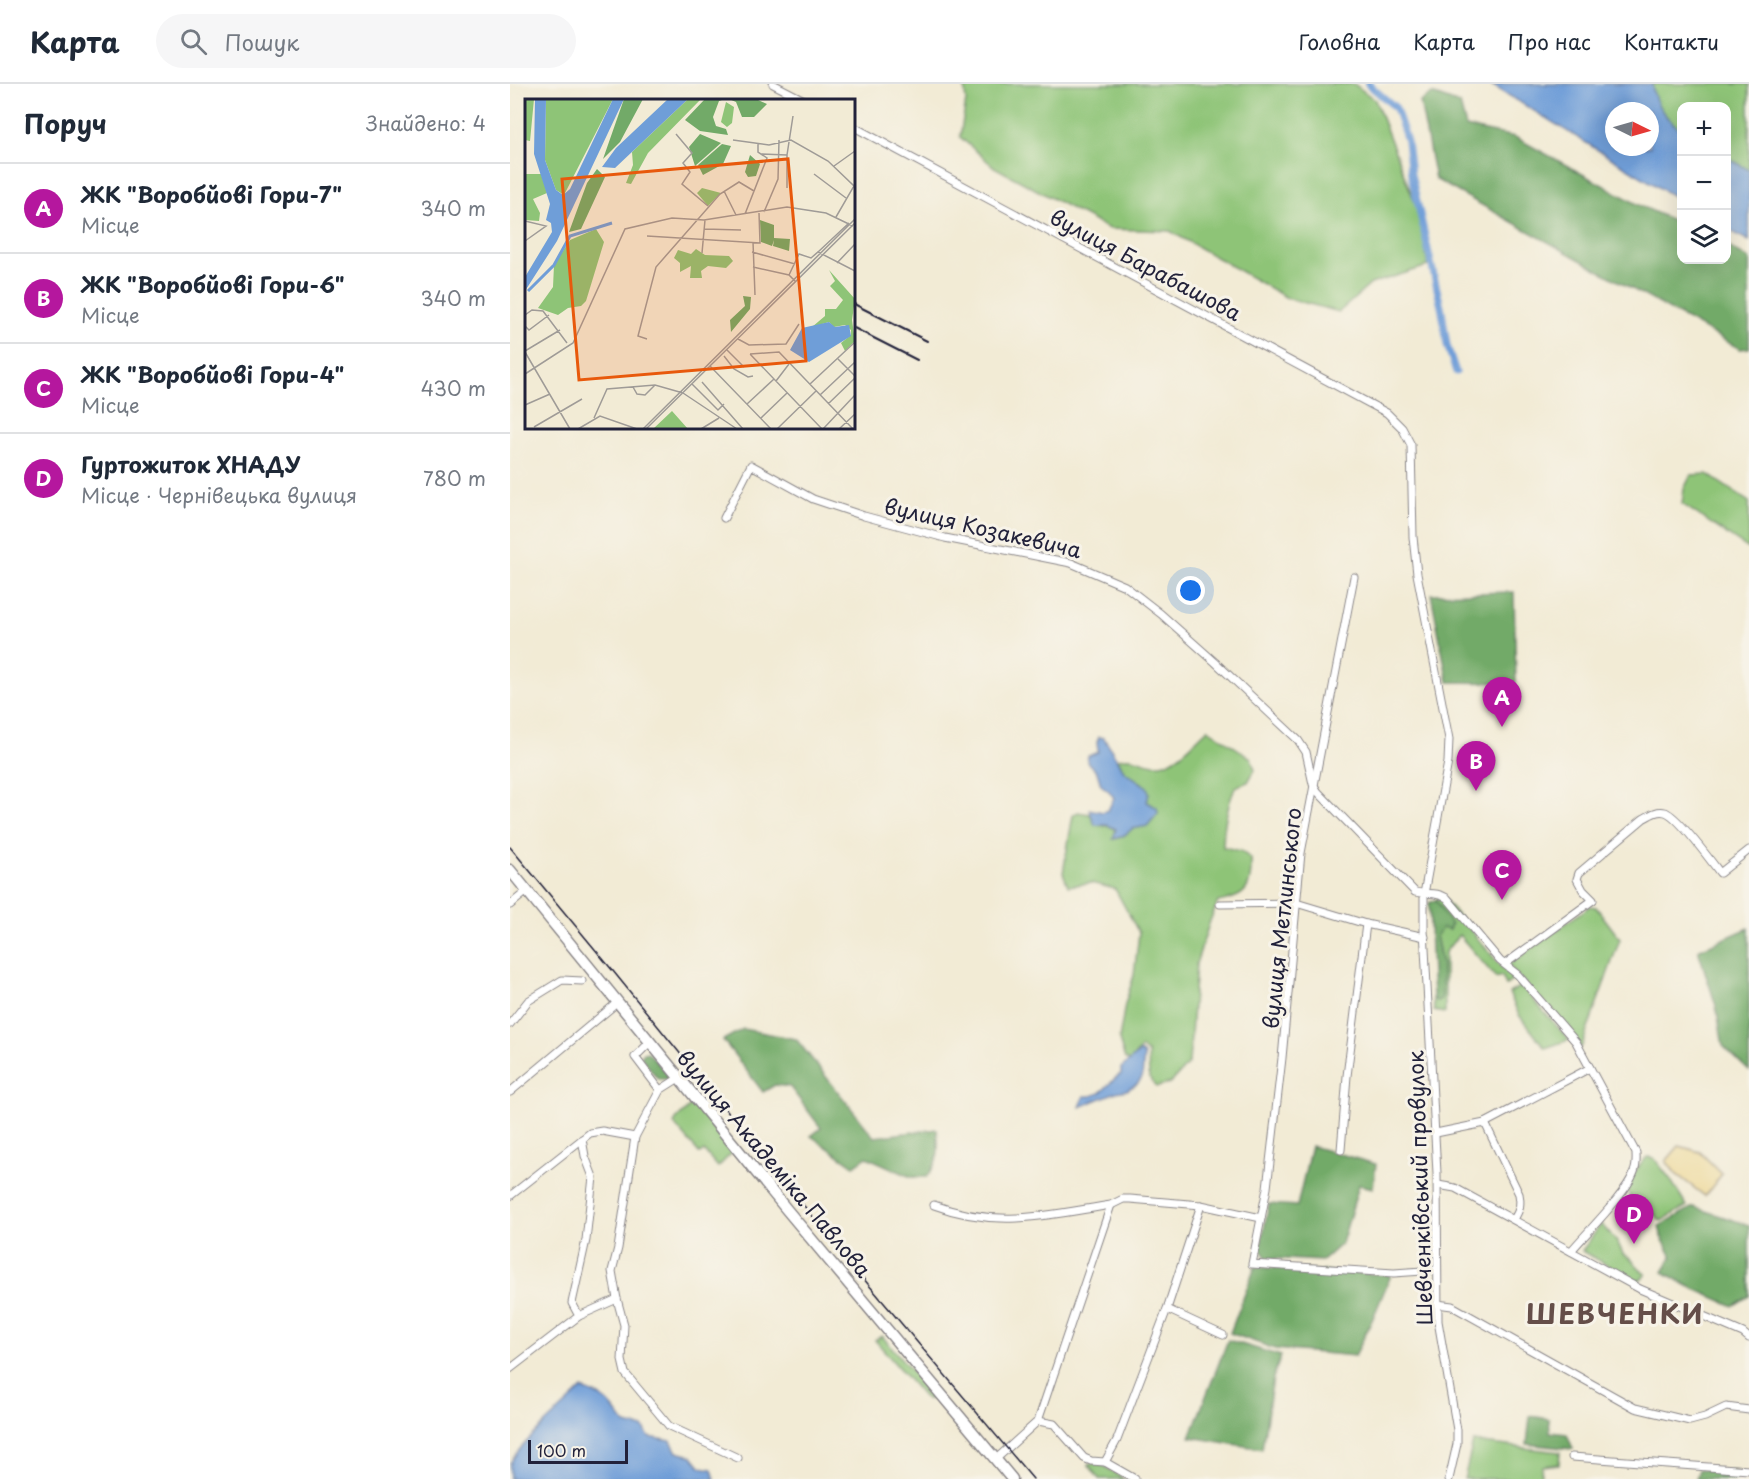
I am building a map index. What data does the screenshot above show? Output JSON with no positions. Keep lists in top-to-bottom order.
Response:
{
  "streets": {
    "main road": ["вулиця Академіка Павлова"],
    "street": [
      "вулиця Барабашова",
      "вулиця Козакевича",
      "вулиця Метлинського",
      "Шевченківський провулок"
    ]
  },
  "crossings": [
    ["вулиця Барабашова", "Шевченківський провулок"],
    ["вулиця Козакевича", "вулиця Метлинського"],
    ["вулиця Козакевича", "Шевченківський провулок"],
    ["вулиця Метлинського", "Шевченківський провулок"]
  ],
  "districts": ["ШЕВЧЕНКИ"],
  "scale_bar": "100 m",
  "north": "right",
  "page": {
    "header": "Карта",
    "search": "Пошук",
    "nav": [
      "Головна",
      "Карта",
      "Про нас",
      "Контакти"
    ],
    "heading": ["Поруч", "Знайдено: 4"],
    "map_buttons": ["+", "−"],
    "list": [
      {
        "mark": "A",
        "name": "ЖК \"Воробйові Гори-7\"",
        "note": "Місце",
        "value": "340 m"
      },
      {
        "mark": "B",
        "name": "ЖК \"Воробйові Гори-6\"",
        "note": "Місце",
        "value": "340 m"
      },
      {
        "mark": "C",
        "name": "ЖК \"Воробйові Гори-4\"",
        "note": "Місце",
        "value": "430 m"
      },
      {
        "mark": "D",
        "name": "Гуртожиток ХНАДУ",
        "note": "Місце · Чернівецька вулиця",
        "value": "780 m"
      }
    ],
    "pins": [
      "A",
      "B",
      "C",
      "D"
    ],
    "scale": "100 m"
  }
}
